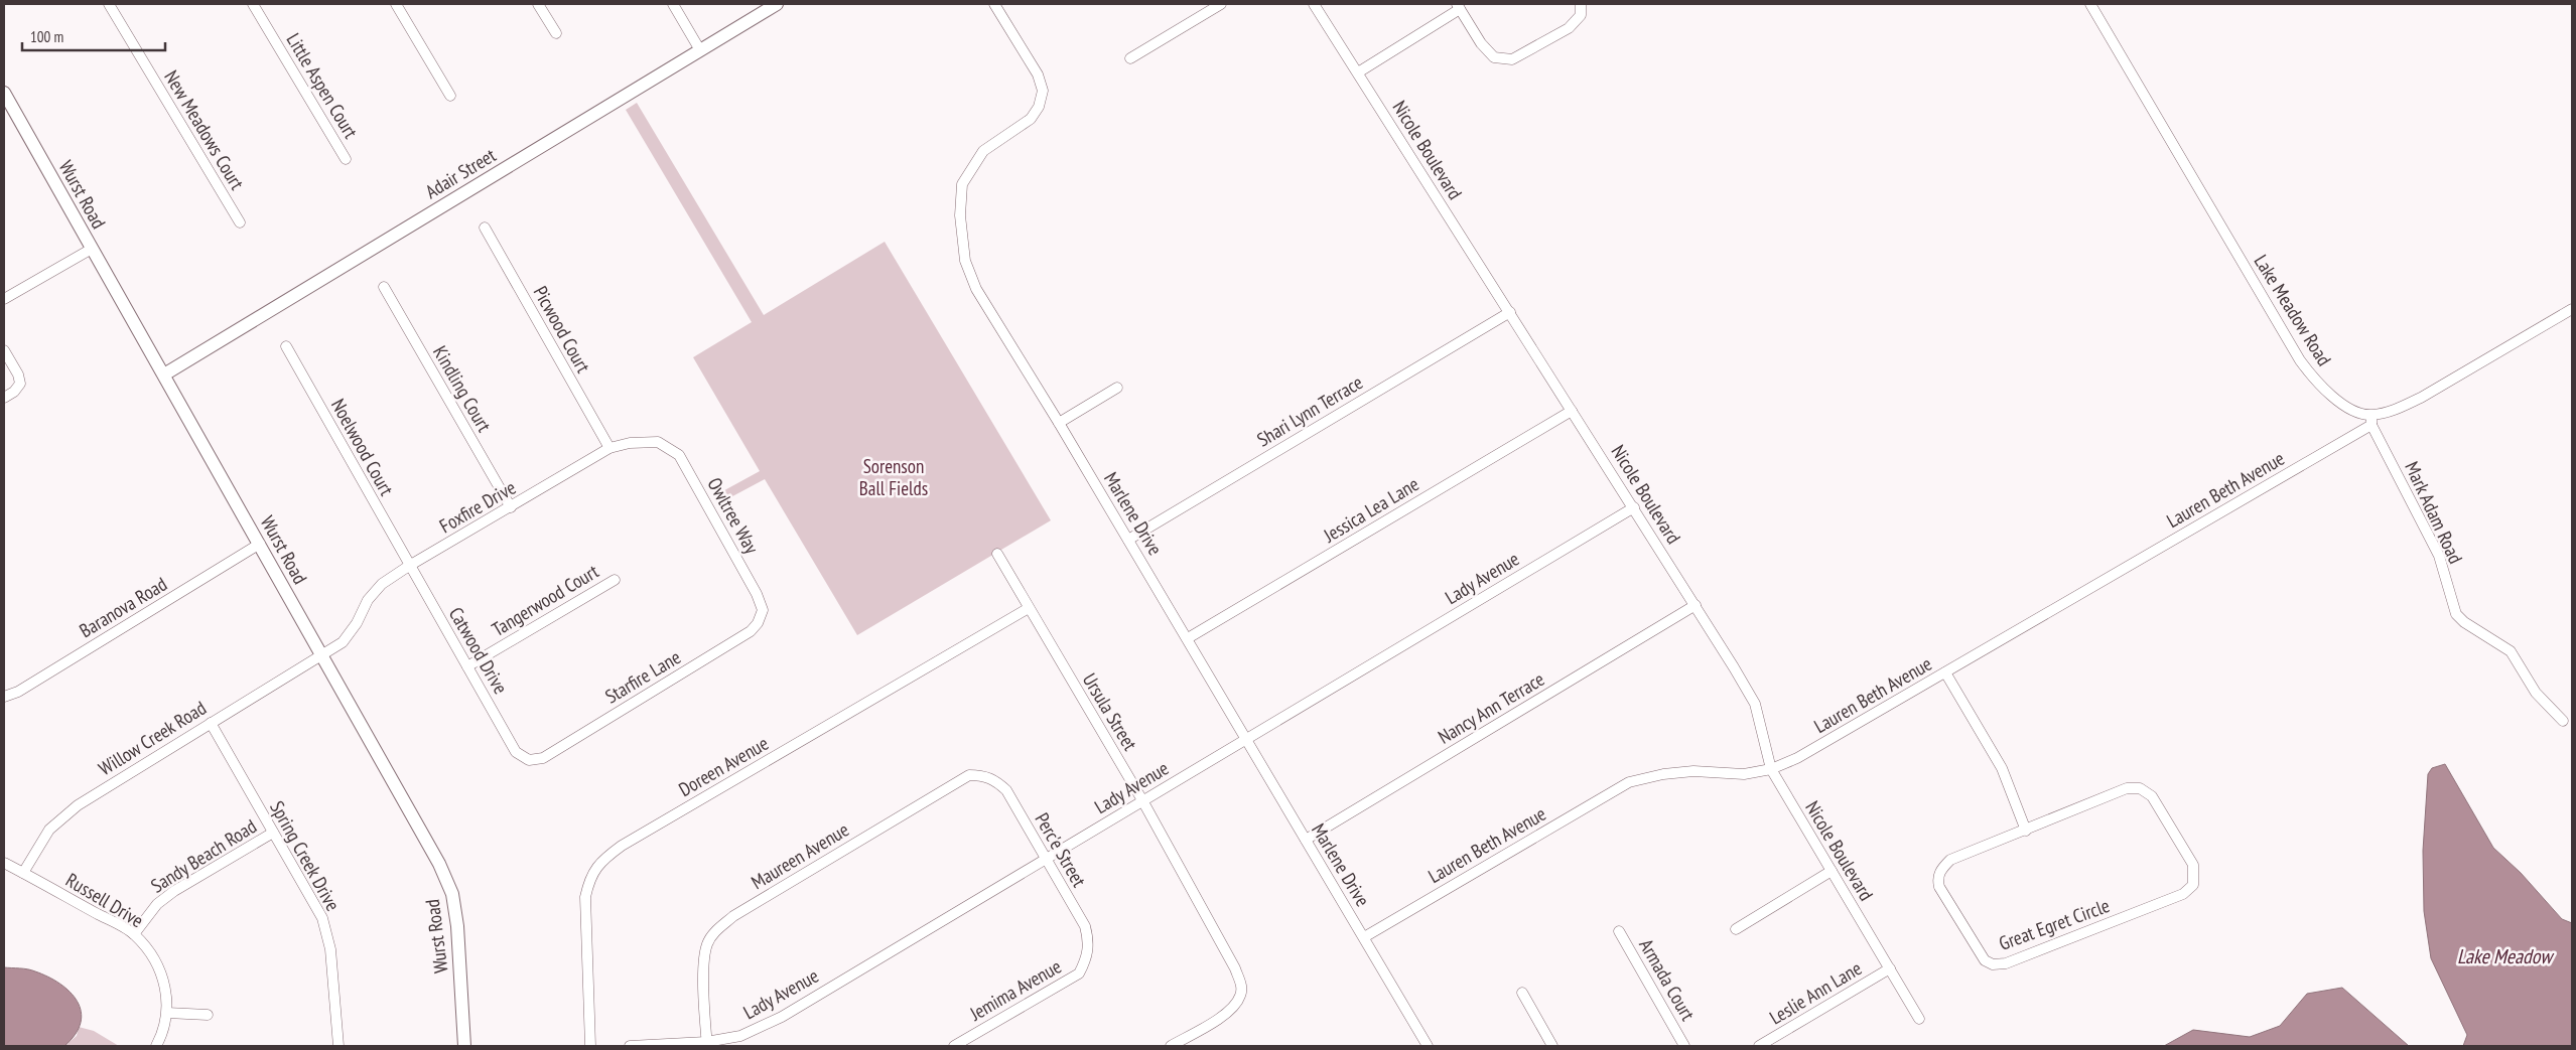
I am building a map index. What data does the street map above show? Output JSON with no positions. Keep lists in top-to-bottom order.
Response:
{
  "streets": {
    "street": [
      "Little Aspen Court",
      "New Meadows Court",
      "Nicole Boulevard",
      "Adair Street",
      "Wurst Road",
      "Lake Meadow Road",
      "Picwood Court",
      "Kindling Court",
      "Shari Lynn Terrace",
      "Noelwood Court",
      "Lauren Beth Avenue",
      "Foxfire Drive",
      "Jessica Lea Lane",
      "Mark Adam Road",
      "Marlene Drive",
      "Owltree Way",
      "Lady Avenue",
      "Tangerwood Court",
      "Baranova Road",
      "Catwood Drive",
      "Starfire Lane",
      "Nancy Ann Terrace",
      "Ursula Street",
      "Willow Creek Road",
      "Doreen Avenue",
      "Perc'e Street",
      "Sandy Beach Road",
      "Spring Creek Drive",
      "Maureen Avenue",
      "Russell Drive",
      "Great Egret Circle",
      "Armada Court",
      "Jemima Avenue",
      "Leslie Ann Lane"
    ]
  },
  "crossings": [
    ["Nicole Boulevard", "Shari Lynn Terrace"],
    ["Nicole Boulevard", "Lauren Beth Avenue"],
    ["Nicole Boulevard", "Jessica Lea Lane"],
    ["Nicole Boulevard", "Lady Avenue"],
    ["Nicole Boulevard", "Nancy Ann Terrace"],
    ["Nicole Boulevard", "Leslie Ann Lane"],
    ["Adair Street", "Wurst Road"],
    ["Wurst Road", "Foxfire Drive"],
    ["Wurst Road", "Baranova Road"],
    ["Wurst Road", "Willow Creek Road"],
    ["Lake Meadow Road", "Lauren Beth Avenue"],
    ["Lake Meadow Road", "Mark Adam Road"],
    ["Picwood Court", "Foxfire Drive"],
    ["Kindling Court", "Foxfire Drive"],
    ["Shari Lynn Terrace", "Marlene Drive"],
    ["Noelwood Court", "Foxfire Drive"],
    ["Noelwood Court", "Catwood Drive"],
    ["Lauren Beth Avenue", "Mark Adam Road"],
    ["Lauren Beth Avenue", "Marlene Drive"],
    ["Foxfire Drive", "Owltree Way"],
    ["Foxfire Drive", "Catwood Drive"],
    ["Foxfire Drive", "Willow Creek Road"],
    ["Jessica Lea Lane", "Marlene Drive"],
    ["Marlene Drive", "Lady Avenue"],
    ["Marlene Drive", "Nancy Ann Terrace"],
    ["Owltree Way", "Starfire Lane"],
    ["Lady Avenue", "Ursula Street"],
    ["Lady Avenue", "Perc'e Street"],
    ["Lady Avenue", "Maureen Avenue"],
    ["Tangerwood Court", "Catwood Drive"],
    ["Catwood Drive", "Starfire Lane"],
    ["Ursula Street", "Doreen Avenue"],
    ["Willow Creek Road", "Spring Creek Drive"],
    ["Willow Creek Road", "Russell Drive"],
    ["Perc'e Street", "Maureen Avenue"],
    ["Perc'e Street", "Jemima Avenue"],
    ["Sandy Beach Road", "Spring Creek Drive"],
    ["Sandy Beach Road", "Russell Drive"]
  ],
  "water": ["Lake Meadow"],
  "parks": ["Sorenson Ball Fields"],
  "scale_bar": "100 m"
}
